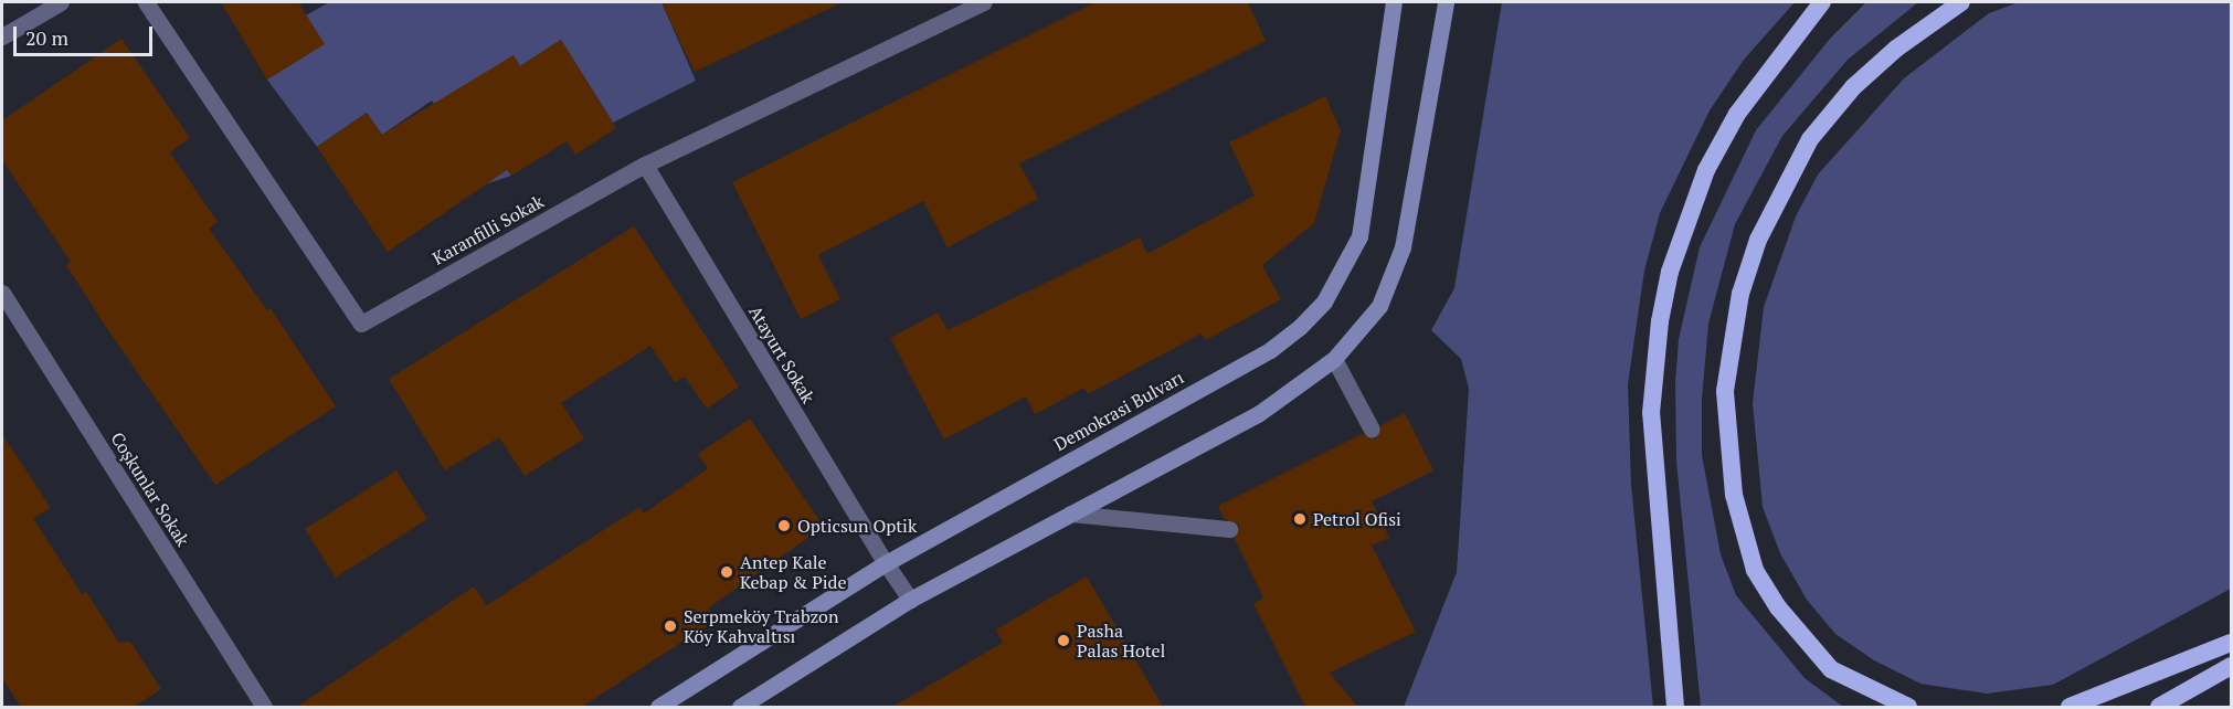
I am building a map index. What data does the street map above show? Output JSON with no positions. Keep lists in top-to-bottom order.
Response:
{
  "streets": {
    "main road": ["Demokrasi Bulvarı"],
    "street": ["Karanfilli Sokak", "Atayurt Sokak", "Coşkunlar Sokak"]
  },
  "crossings": [
    ["Karanfilli Sokak", "Atayurt Sokak"],
    ["Atayurt Sokak", "Demokrasi Bulvarı"]
  ],
  "places": [
    "Petrol Ofisi",
    "Opticsun Optik",
    "Antep Kale Kebap & Pide",
    "Serpmeköy Trabzon Köy Kahvaltısı",
    "Pasha Palas Hotel"
  ],
  "scale_bar": "20 m"
}
